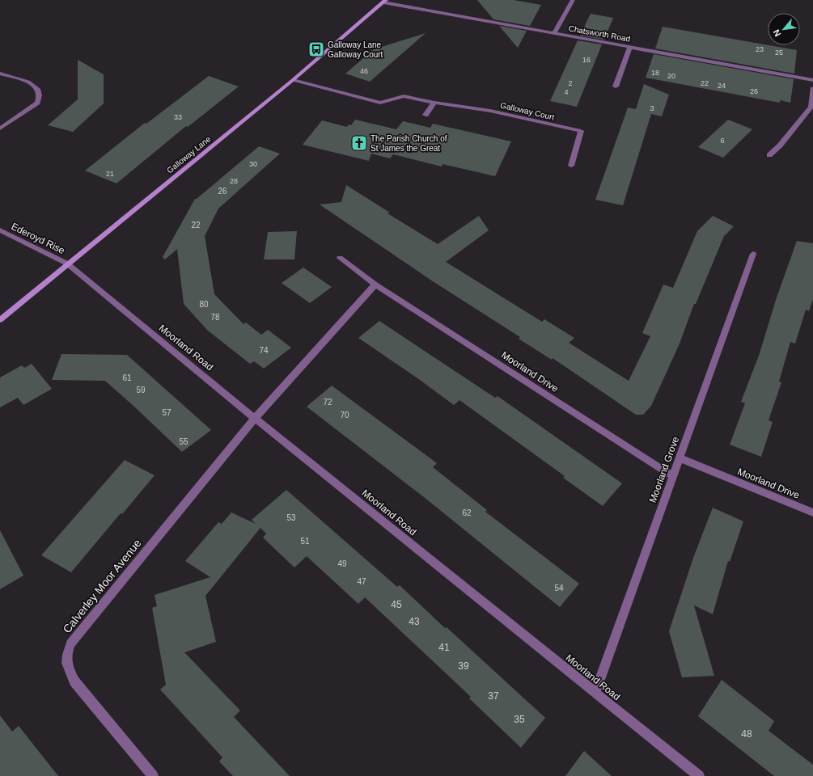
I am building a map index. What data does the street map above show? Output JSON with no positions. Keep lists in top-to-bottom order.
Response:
{
  "streets": {
    "main road": ["Galloway Lane"],
    "street": [
      "Chatsworth Road",
      "Galloway Court",
      "Ederoyd Rise",
      "Moorland Road",
      "Moorland Drive",
      "Moorland Grove",
      "Calverley Moor Avenue"
    ]
  },
  "crossings": [
    ["Chatsworth Road", "Galloway Lane"],
    ["Galloway Court", "Galloway Lane"],
    ["Galloway Lane", "Ederoyd Rise"],
    ["Galloway Lane", "Moorland Road"],
    ["Ederoyd Rise", "Moorland Road"],
    ["Moorland Road", "Moorland Grove"],
    ["Moorland Road", "Calverley Moor Avenue"],
    ["Moorland Drive", "Moorland Grove"]
  ],
  "places": {
    "bus stop": ["Galloway Lane Galloway Court"],
    "church": ["The Parish Church of St James the Great"]
  },
  "house_numbers": [
    "23",
    "25",
    "16",
    "46",
    "18",
    "20",
    "2",
    "22",
    "24",
    "26",
    "4",
    "3",
    "33",
    "6",
    "30",
    "21",
    "28",
    "26",
    "22",
    "80",
    "78",
    "74",
    "61",
    "59",
    "72",
    "57",
    "70",
    "55",
    "62",
    "53",
    "51",
    "49",
    "47",
    "54",
    "45",
    "43",
    "41",
    "39",
    "37",
    "35",
    "48"
  ],
  "north": "bottom left"
}
